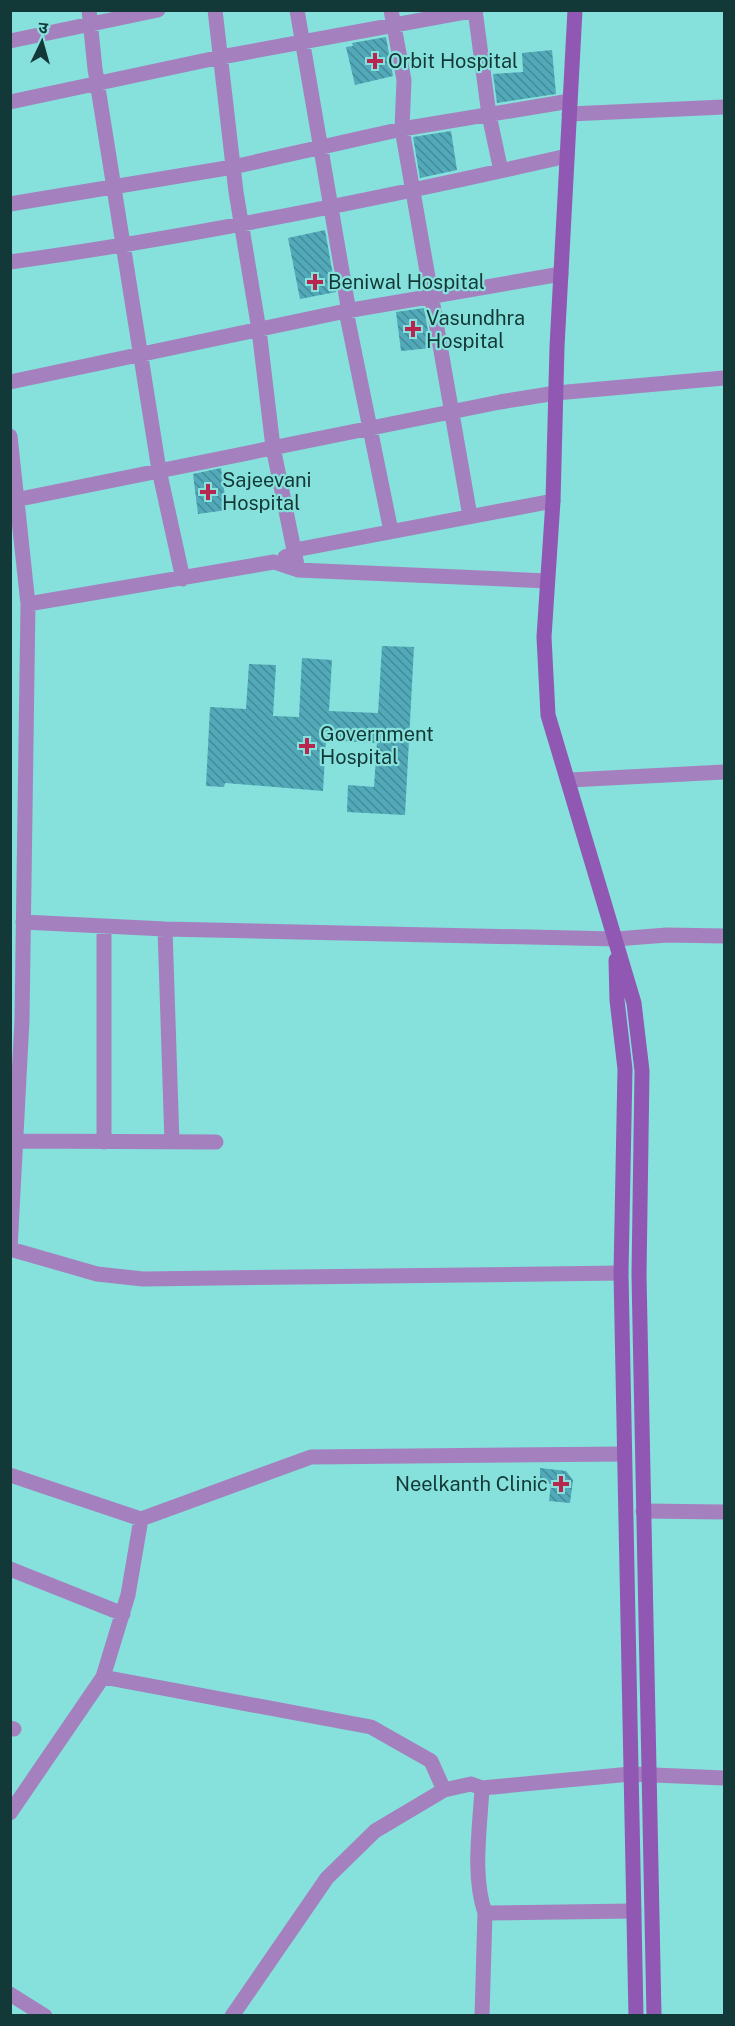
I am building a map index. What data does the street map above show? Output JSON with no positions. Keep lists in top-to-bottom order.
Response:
{
  "places": {
    "health": [
      "Orbit Hospital",
      "Beniwal Hospital",
      "Vasundhra Hospital",
      "Sajeevani Hospital",
      "Government Hospital",
      "Neelkanth Clinic"
    ]
  },
  "north": "top"
}
